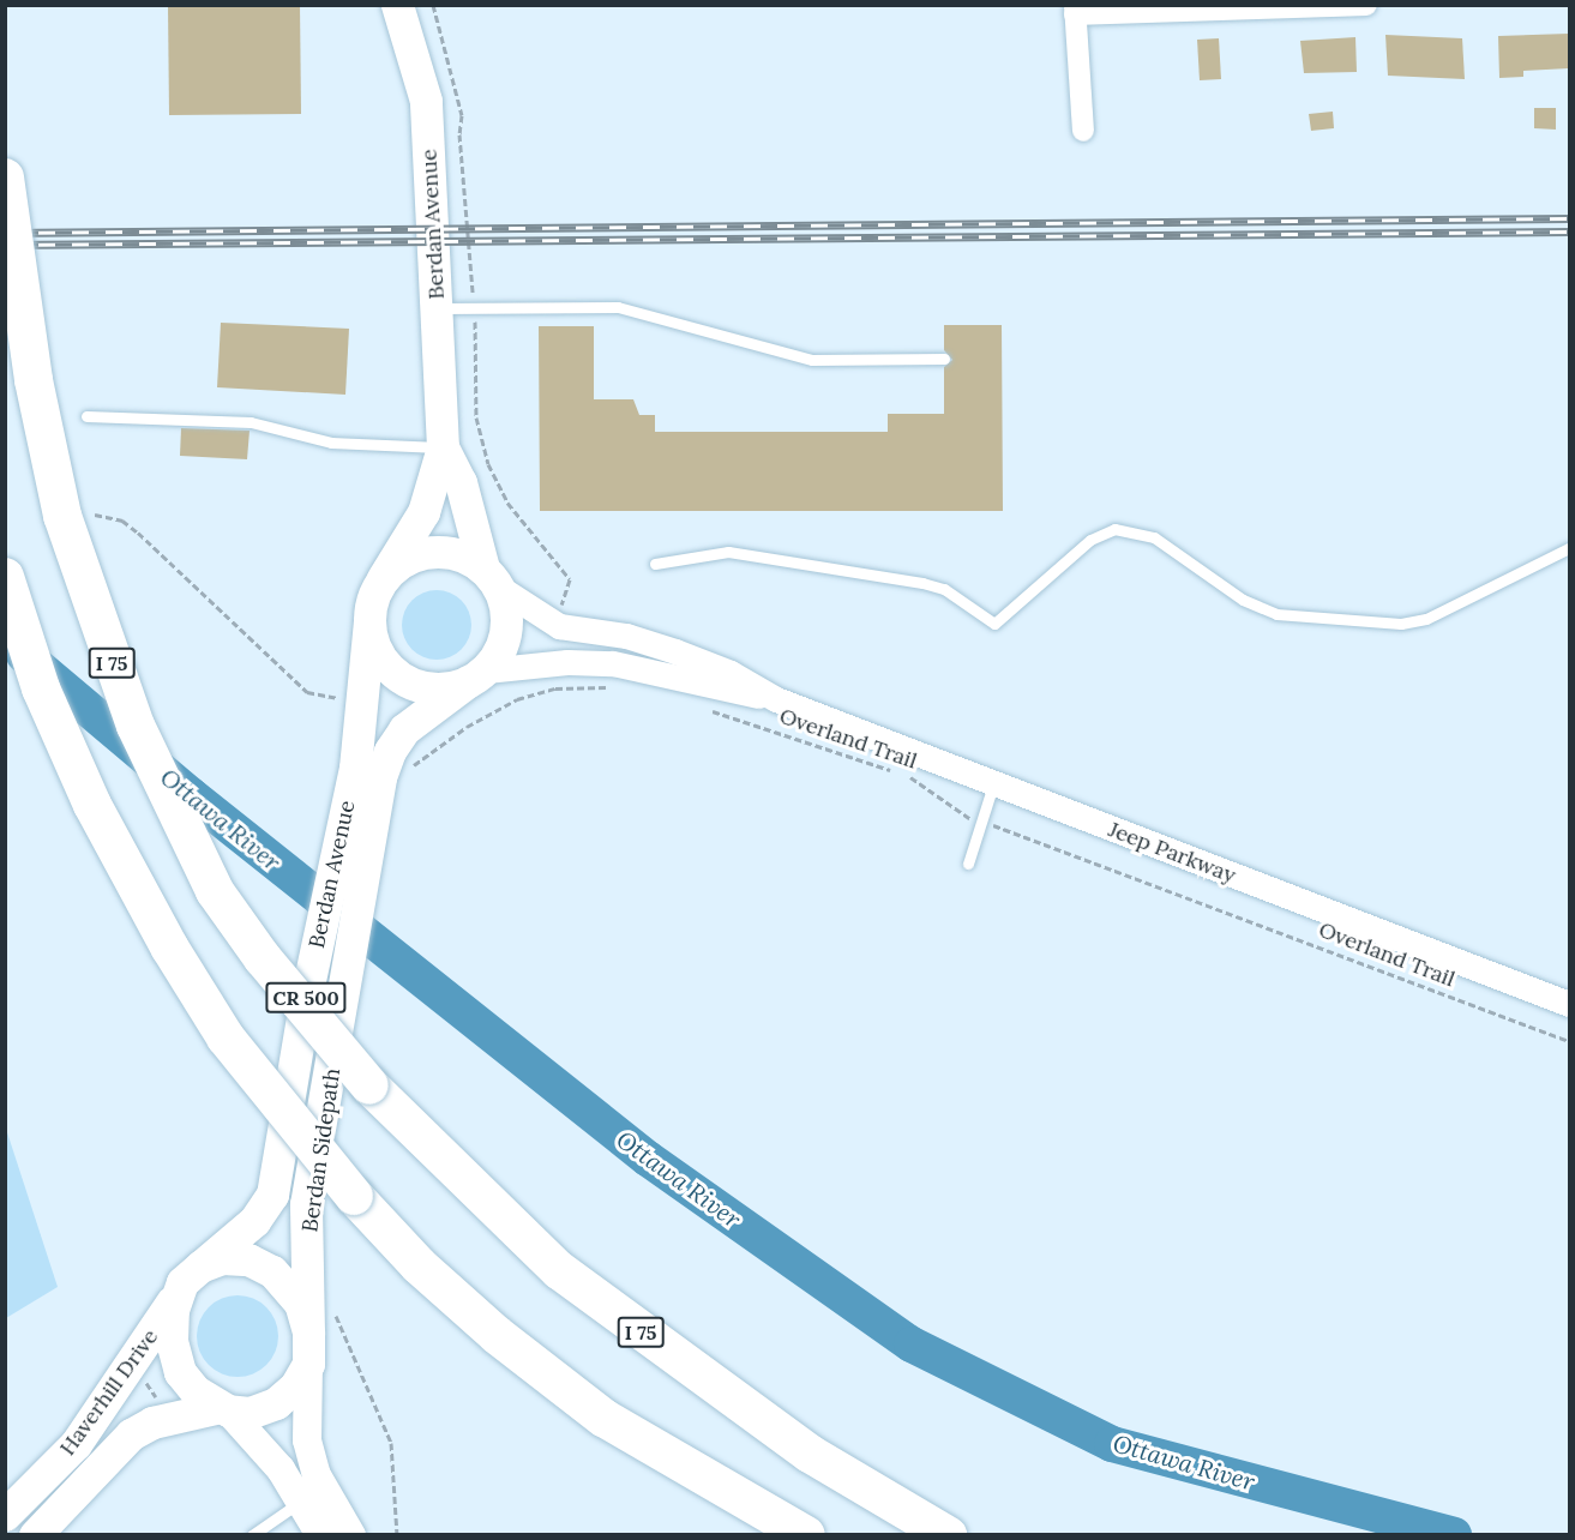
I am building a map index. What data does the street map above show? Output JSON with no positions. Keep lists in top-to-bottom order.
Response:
{
  "streets": {
    "highway": ["I 75"],
    "main road": ["Berdan Avenue", "CR 500", "Haverhill Drive"],
    "street": ["Jeep Parkway"],
    "path": ["Overland Trail"]
  },
  "crossings": [
    ["Berdan Avenue", "Jeep Parkway"],
    ["Berdan Avenue", "Haverhill Drive"]
  ],
  "water": ["Ottawa River"]
}
